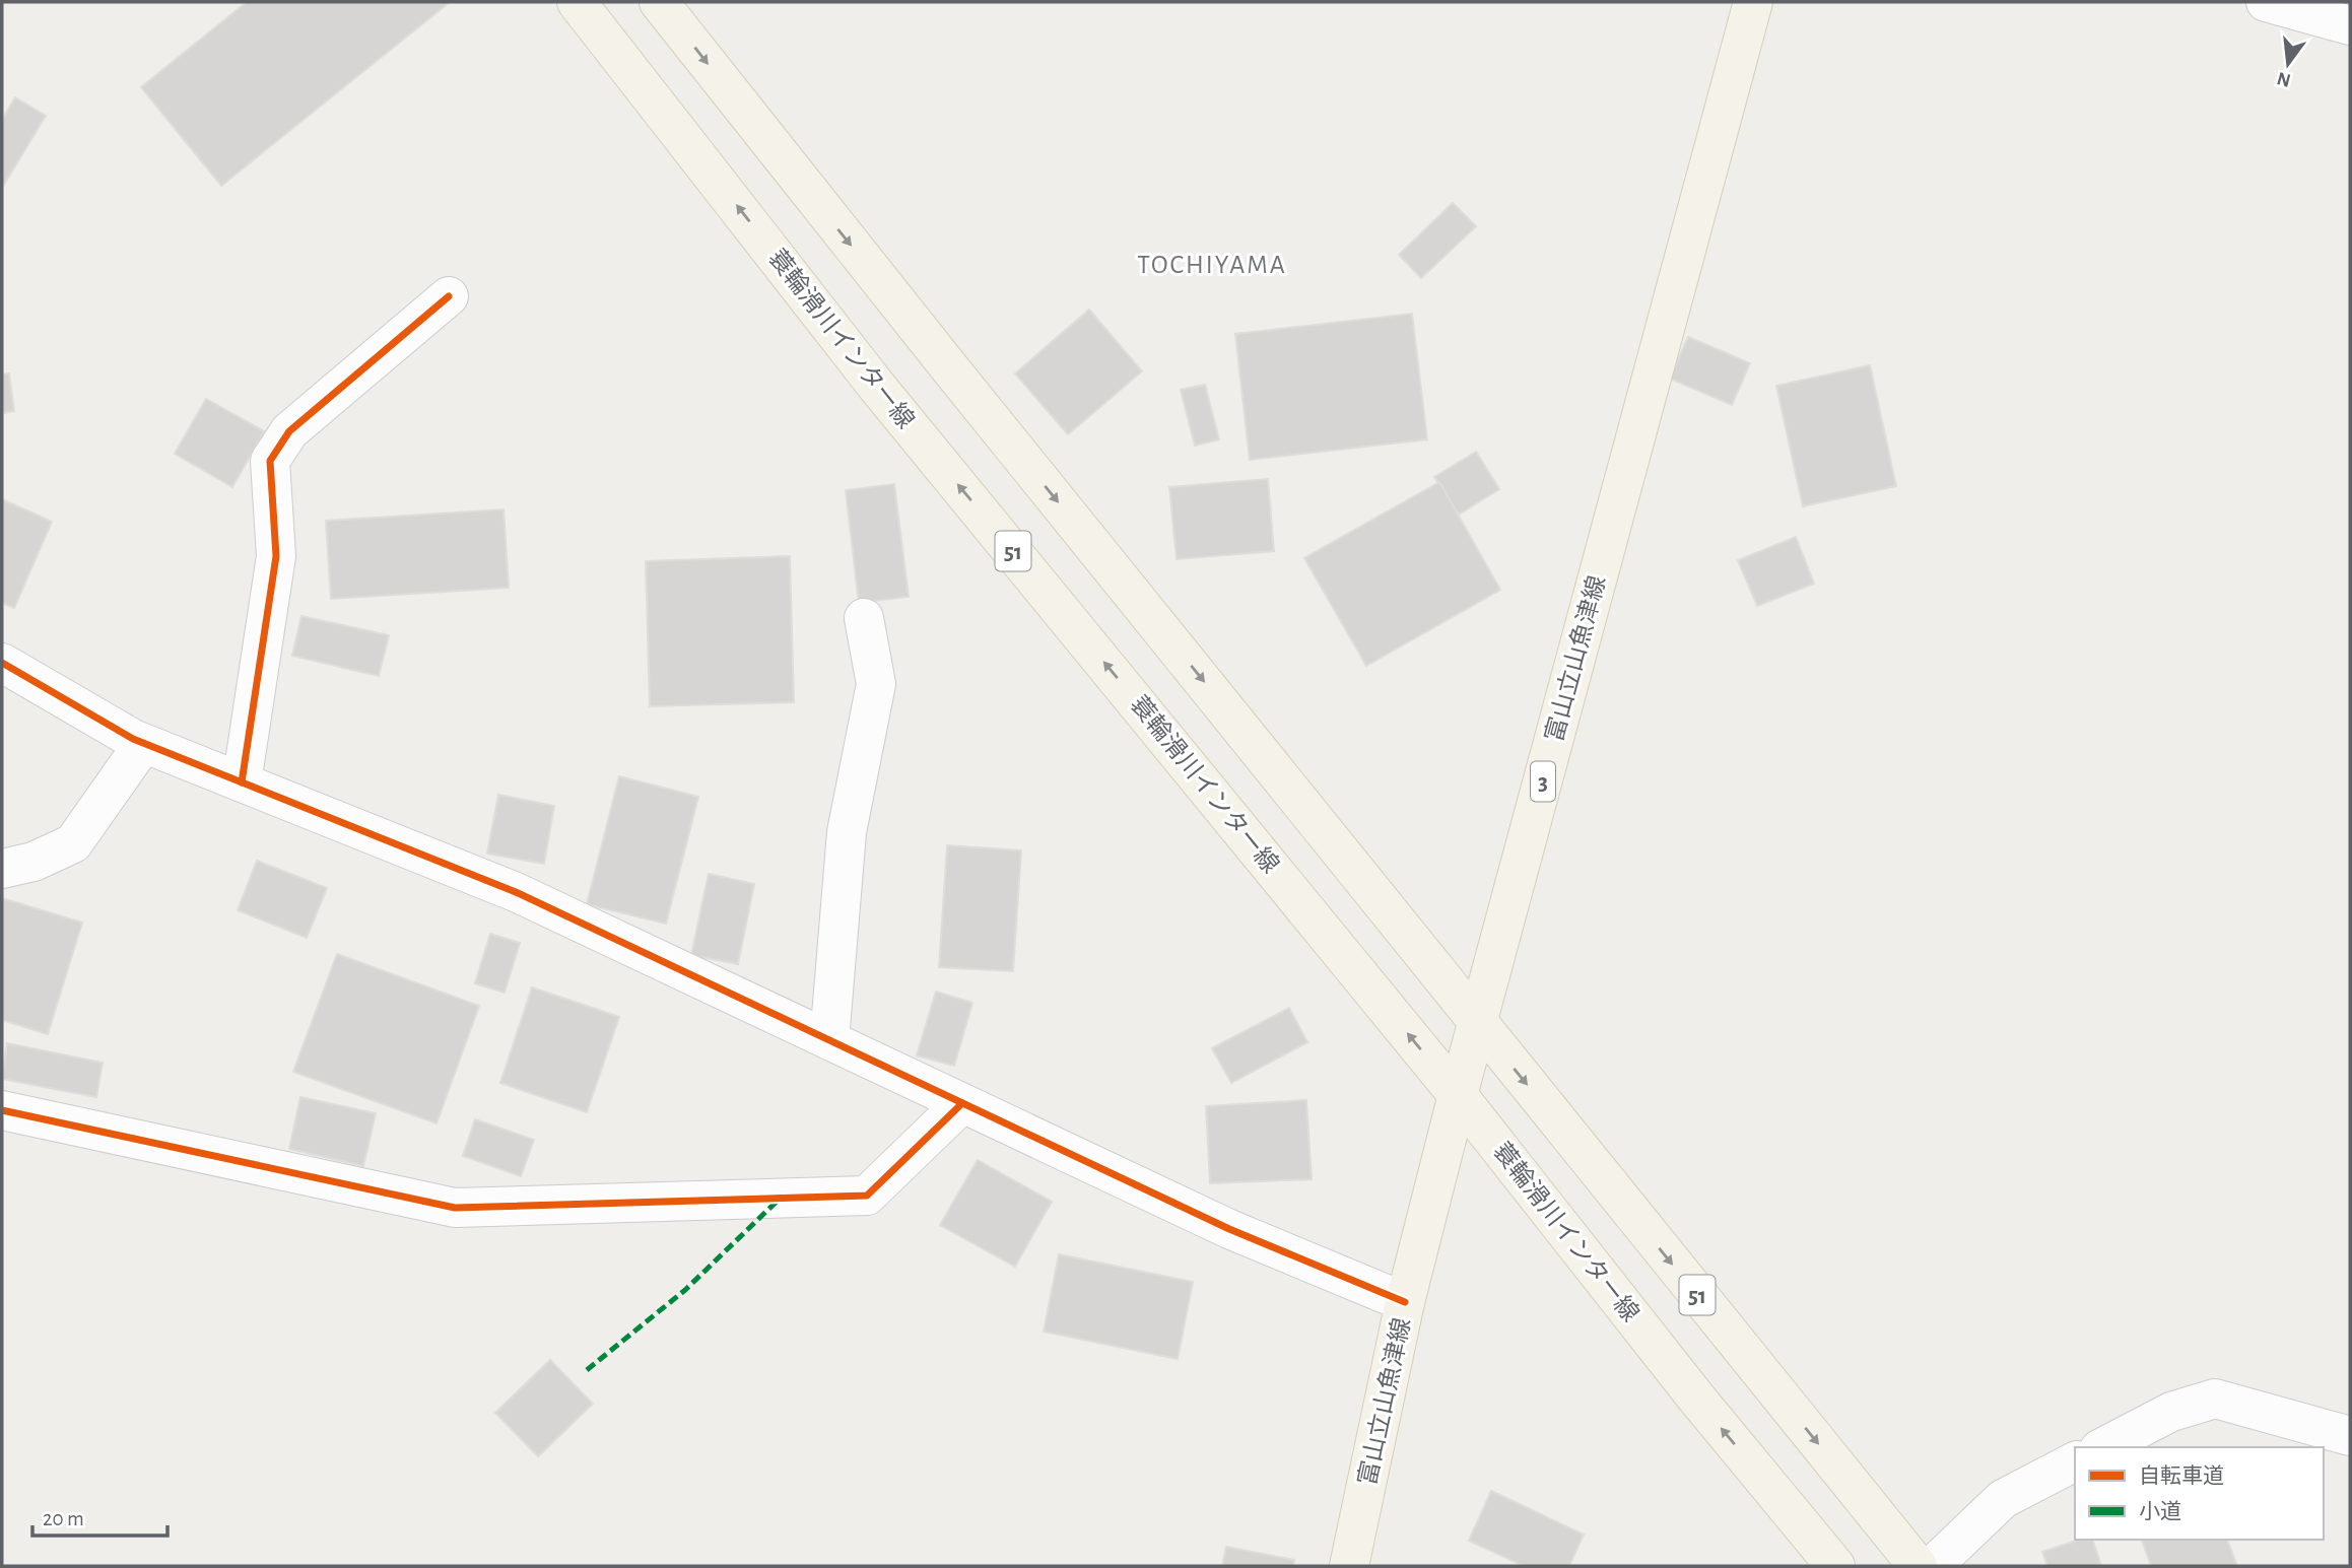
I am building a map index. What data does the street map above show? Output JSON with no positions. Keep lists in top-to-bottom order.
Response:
{
  "streets": {
    "main road": [
      "蓑輪滑川インター線",
      "51",
      "富山立山魚津線",
      "3"
    ]
  },
  "crossings": [
    ["蓑輪滑川インター線", "富山立山魚津線"],
    ["51", "富山立山魚津線"]
  ],
  "districts": ["TOCHIYAMA"],
  "legend": ["自転車道", "小道"],
  "scale_bar": "20 m",
  "north": "bottom"
}
